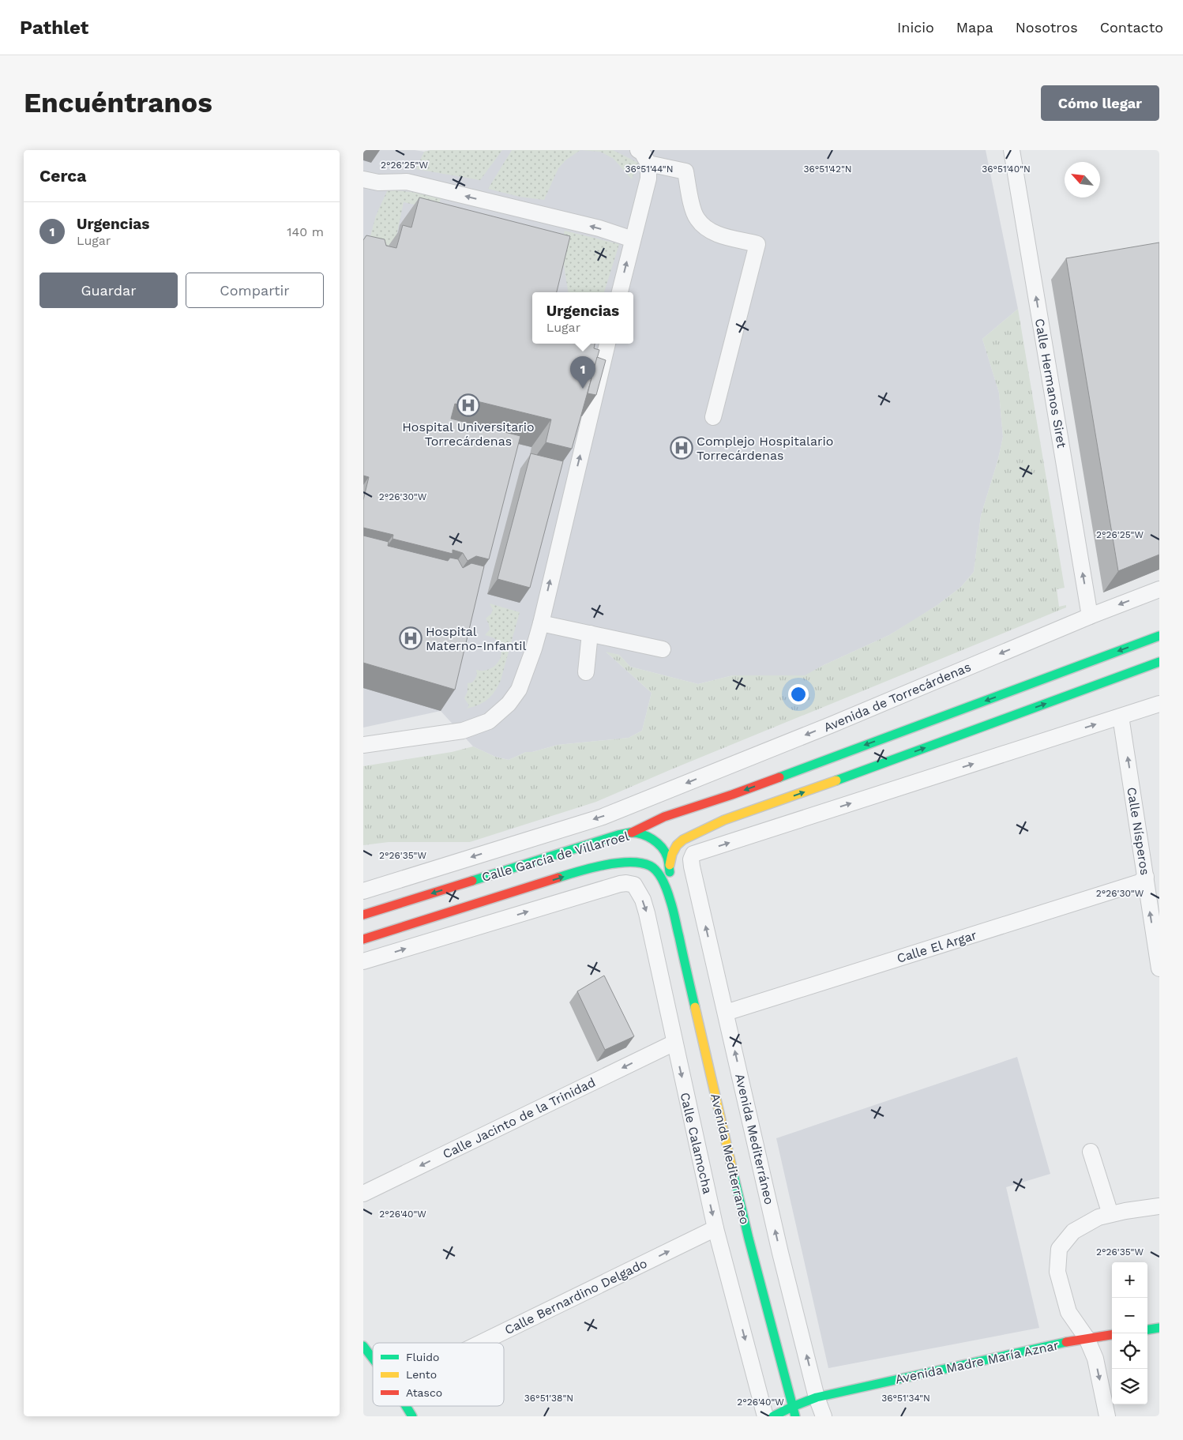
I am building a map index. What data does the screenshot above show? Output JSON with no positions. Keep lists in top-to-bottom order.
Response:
{
  "streets": {
    "main road": ["Calle García de Villarroel", "Avenida Mediterraneo", "Avenida Madre María Aznar"],
    "street": [
      "Calle Hermanos Siret",
      "Avenida de Torrecárdenas",
      "Calle Nísperos",
      "Calle El Argar",
      "Calle Jacinto de la Trinidad",
      "Avenida Mediterráneo",
      "Calle Calamocha",
      "Calle Bernardino Delgado"
    ]
  },
  "crossings": [
    ["Calle Hermanos Siret", "Avenida de Torrecárdenas"],
    ["Avenida de Torrecárdenas", "Calle García de Villarroel"],
    ["Calle Nísperos", "Calle El Argar"],
    ["Calle Nísperos", "Avenida Mediterráneo"],
    ["Calle García de Villarroel", "Avenida Mediterraneo"],
    ["Calle El Argar", "Avenida Mediterráneo"],
    ["Calle Jacinto de la Trinidad", "Calle Calamocha"],
    ["Avenida Mediterráneo", "Avenida Madre María Aznar"],
    ["Calle Calamocha", "Calle Bernardino Delgado"],
    ["Avenida Mediterraneo", "Avenida Madre María Aznar"]
  ],
  "one_way": [
    "Calle Hermanos Siret",
    "Avenida de Torrecárdenas",
    "Calle Nísperos",
    "Calle Jacinto de la Trinidad",
    "Calle Bernardino Delgado"
  ],
  "places": {
    "hospital": ["Hospital Universitario Torrecárdenas", "Complejo Hospitalario Torrecárdenas", "Hospital Materno-Infantil"]
  },
  "legend": ["Fluido", "Lento", "Atasco"],
  "north": "top left",
  "page": {
    "header": "Pathlet",
    "nav": [
      "Inicio",
      "Mapa",
      "Nosotros",
      "Contacto"
    ],
    "buttons": [
      "Cómo llegar",
      ["Guardar", "Compartir"]
    ],
    "title": "Encuéntranos",
    "heading": "Cerca",
    "list": [
      {
        "mark": "1",
        "name": "Urgencias",
        "note": "Lugar",
        "value": "140 m"
      }
    ],
    "popup": ["Urgencias", "Lugar"],
    "pins": "1",
    "map_buttons": ["+", "−"]
  },
  "coordinates": [
    "2°26'25\"W",
    "36°51'44\"N",
    "36°51'42\"N",
    "36°51'40\"N",
    "2°26'30\"W",
    "2°26'35\"W",
    "2°26'40\"W",
    "36°51'38\"N",
    "36°51'34\"N"
  ]
}
